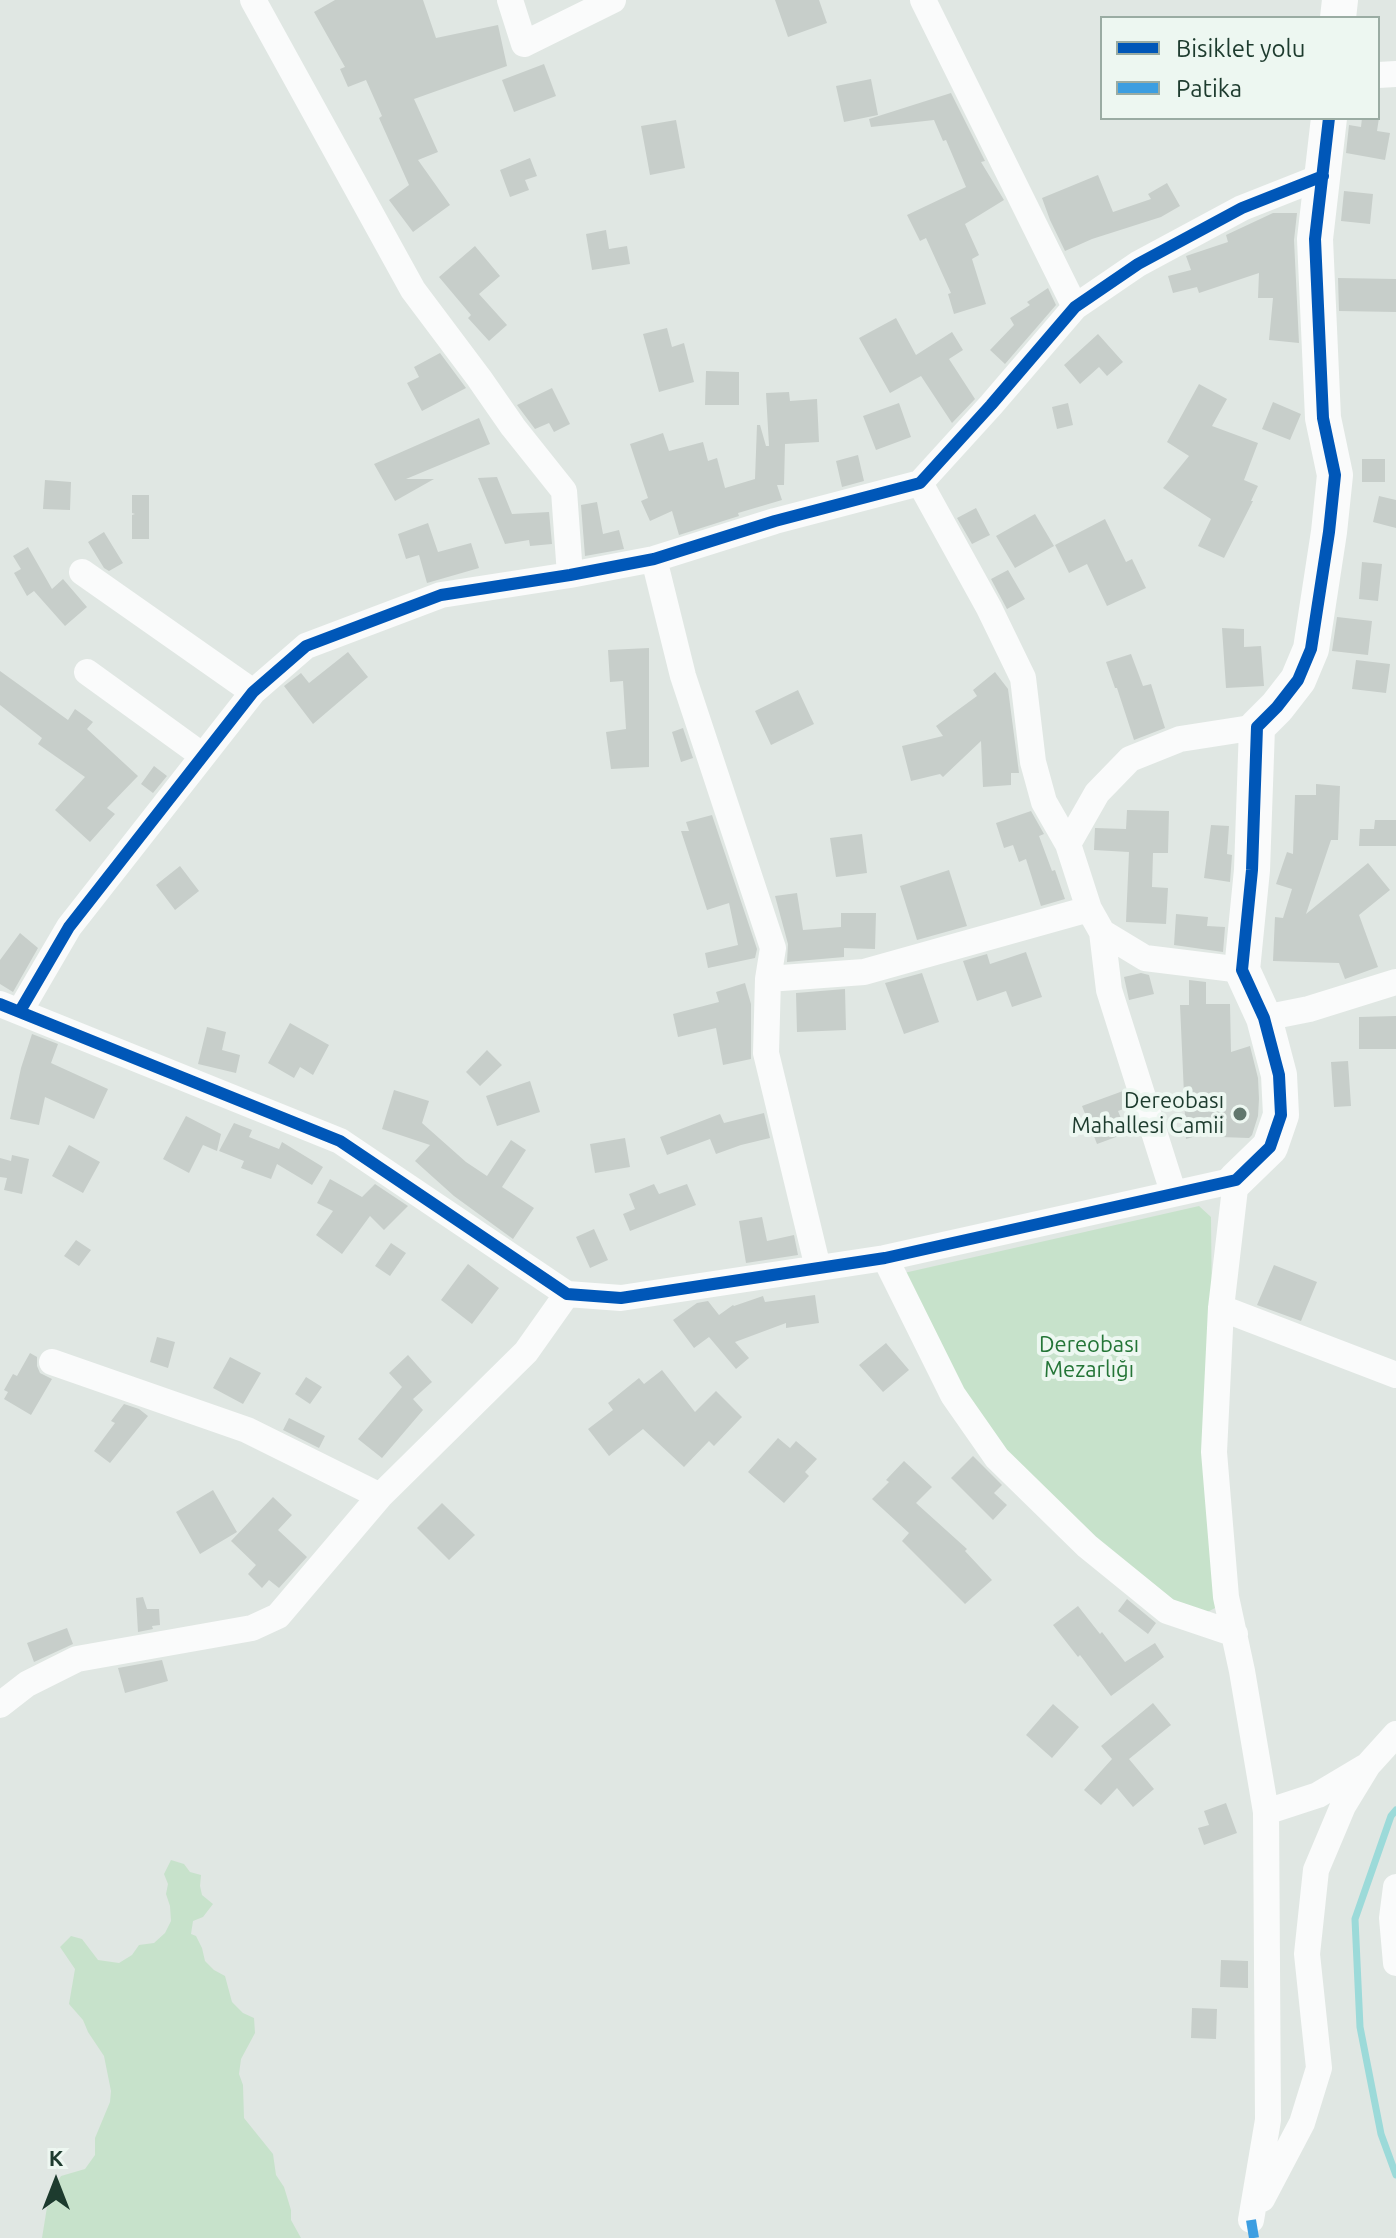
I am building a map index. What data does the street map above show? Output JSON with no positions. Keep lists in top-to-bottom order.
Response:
{
  "parks": ["Dereobası Mezarlığı"],
  "places": ["Dereobası Mahallesi Camii"],
  "legend": ["Bisiklet yolu", "Patika"],
  "north": "top"
}
